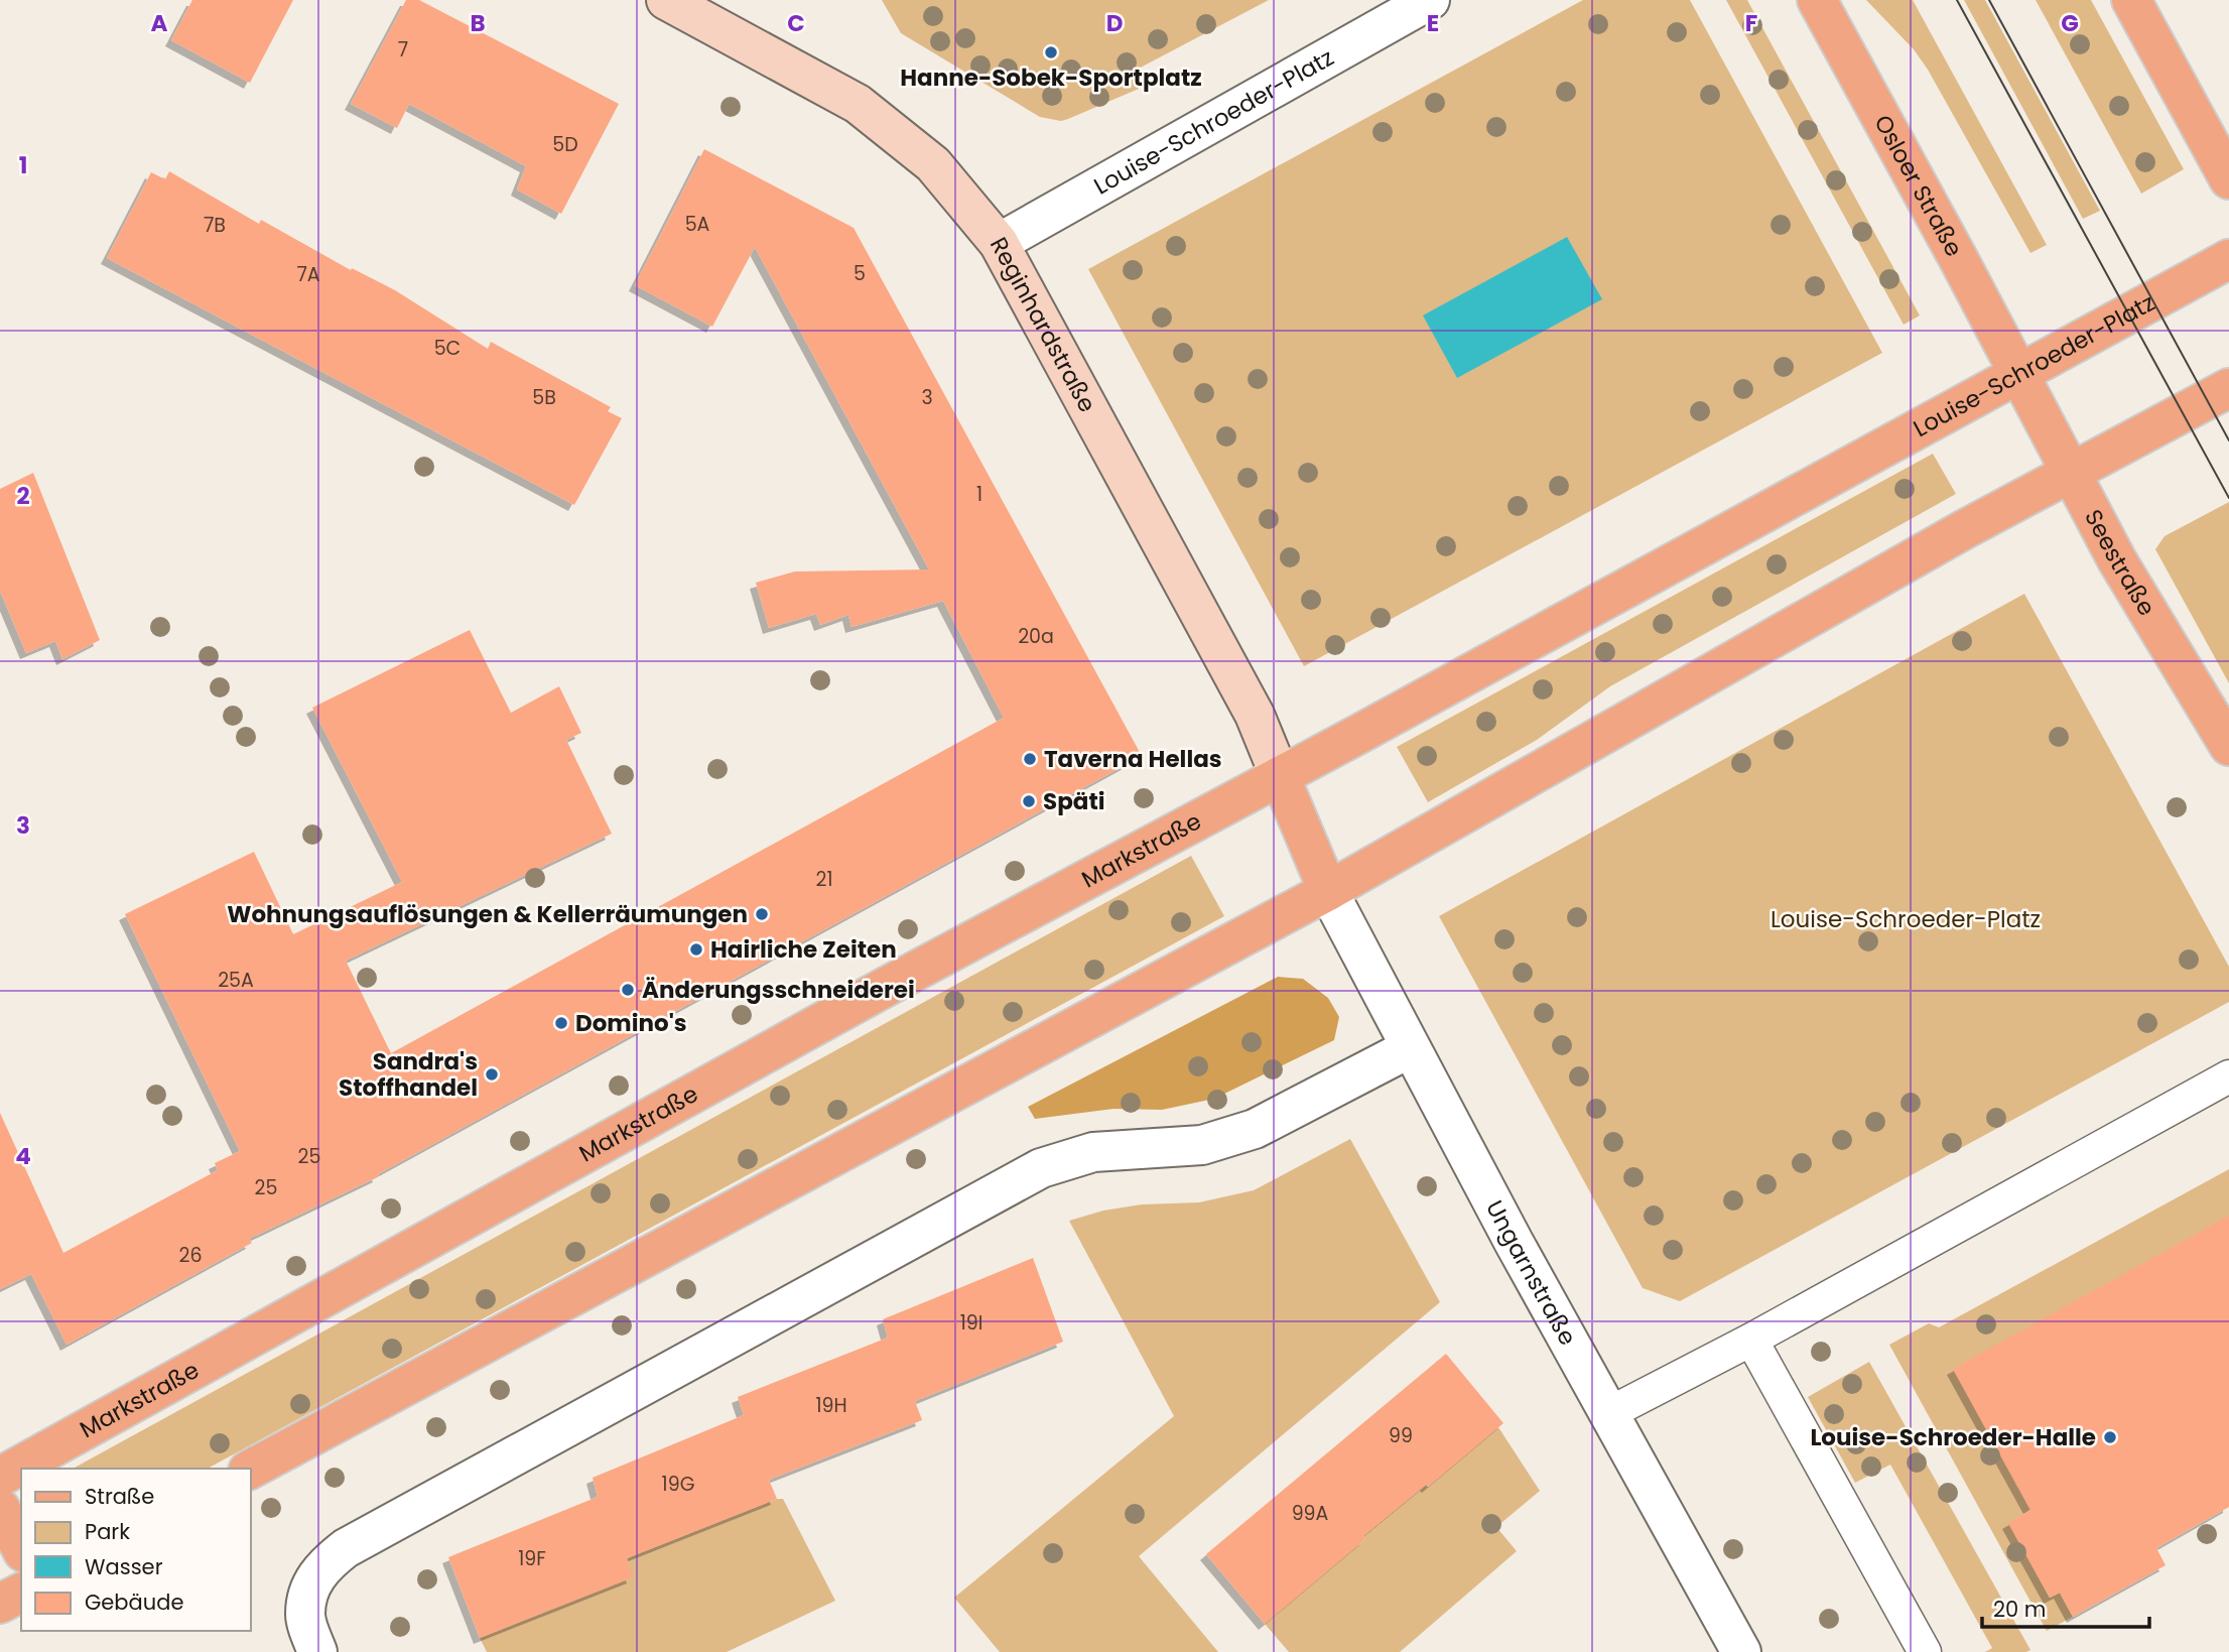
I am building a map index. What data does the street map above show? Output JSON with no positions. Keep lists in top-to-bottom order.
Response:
{
  "streets": {
    "main road": [
      "Louise-Schroeder-Platz",
      "Osloer Straße",
      "Seestraße",
      "Markstraße"
    ],
    "street": ["Reginhardstraße", "Ungarnstraße"]
  },
  "crossings": [
    ["Louise-Schroeder-Platz", "Osloer Straße"],
    ["Louise-Schroeder-Platz", "Reginhardstraße"],
    ["Louise-Schroeder-Platz", "Seestraße"],
    ["Louise-Schroeder-Platz", "Markstraße"],
    ["Osloer Straße", "Seestraße"],
    ["Reginhardstraße", "Markstraße"]
  ],
  "parks": ["Louise-Schroeder-Platz"],
  "places": [
    "Hanne-Sobek-Sportplatz",
    "Taverna Hellas",
    "Späti",
    "Wohnungsauflösungen & Kellerräumungen",
    "Hairliche Zeiten",
    "Änderungsschneiderei",
    "Domino's",
    "Sandra's Stoffhandel",
    "Louise-Schroeder-Halle"
  ],
  "house_numbers": [
    "7",
    "5D",
    "5A",
    "7B",
    "5",
    "7A",
    "5C",
    "5B",
    "3",
    "1",
    "20a",
    "21",
    "25A",
    "25",
    "25",
    "26",
    "19I",
    "19H",
    "99",
    "19G",
    "99A",
    "19F"
  ],
  "legend": [
    "Straße",
    "Park",
    "Wasser",
    "Gebäude"
  ],
  "scale_bar": "20 m",
  "grid": {
    "columns": [
      "A",
      "B",
      "C",
      "D",
      "E",
      "F",
      "G"
    ],
    "rows": [
      "1",
      "2",
      "3",
      "4"
    ]
  }
}
